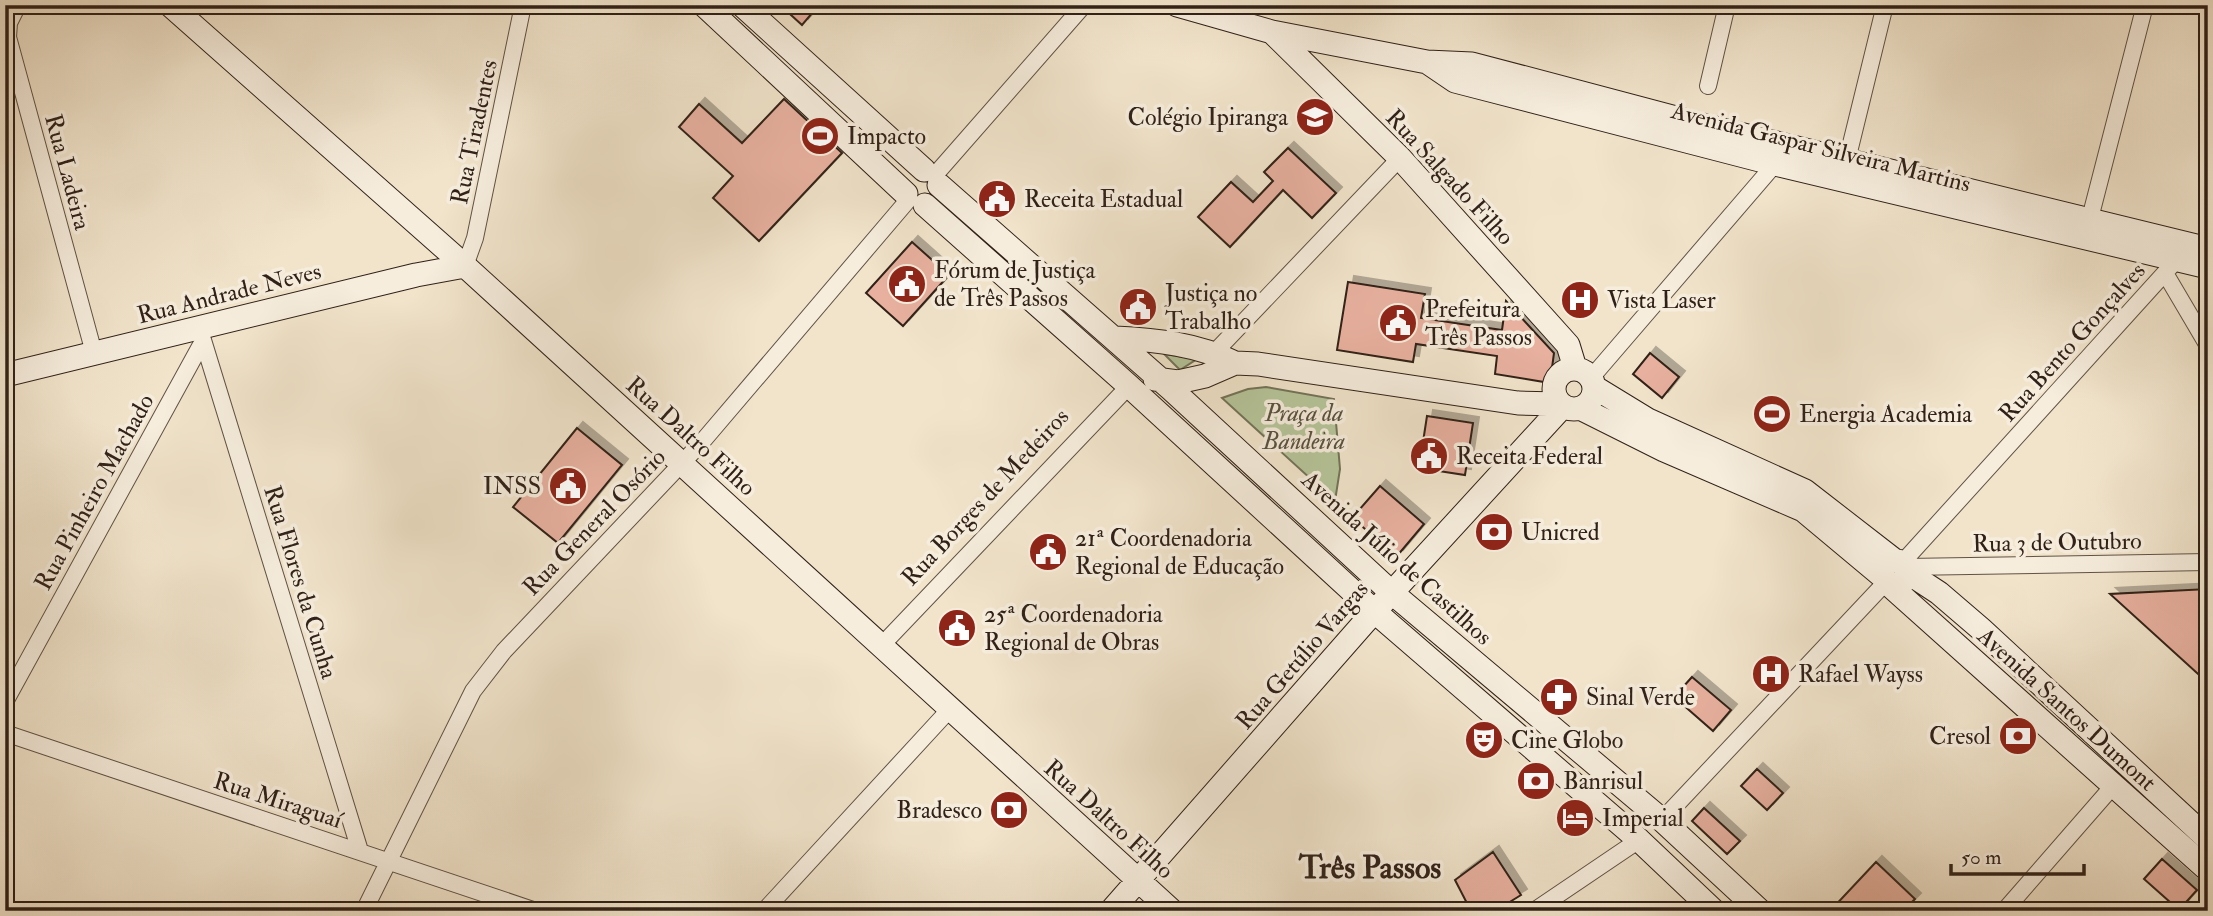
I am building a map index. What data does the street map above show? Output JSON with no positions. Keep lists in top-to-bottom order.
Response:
{
  "streets": {
    "street": [
      "Rua Tiradentes",
      "Avenida Gaspar Silveira Martins",
      "Rua Ladeira",
      "Rua Salgado Filho",
      "Rua Andrade Neves",
      "Rua Bento Gonçalves",
      "Rua Daltro Filho",
      "Rua Pinheiro Machado",
      "Rua Borges de Medeiros",
      "Rua General Osório",
      "Rua 3 de Outubro",
      "Avenida Júlio de Castilhos",
      "Rua Flores da Cunha",
      "Rua Getúlio Vargas",
      "Avenida Santos Dumont",
      "Rua Miraguaí"
    ]
  },
  "crossings": [
    ["Rua Tiradentes", "Rua Andrade Neves"],
    ["Rua Tiradentes", "Rua Daltro Filho"],
    ["Avenida Gaspar Silveira Martins", "Rua Salgado Filho"],
    ["Avenida Gaspar Silveira Martins", "Rua Bento Gonçalves"],
    ["Rua Ladeira", "Rua Andrade Neves"],
    ["Rua Salgado Filho", "Rua Getúlio Vargas"],
    ["Rua Salgado Filho", "Avenida Santos Dumont"],
    ["Rua Andrade Neves", "Rua Daltro Filho"],
    ["Rua Andrade Neves", "Rua Pinheiro Machado"],
    ["Rua Andrade Neves", "Rua Flores da Cunha"],
    ["Rua Bento Gonçalves", "Rua 3 de Outubro"],
    ["Rua Bento Gonçalves", "Avenida Júlio de Castilhos"],
    ["Rua Bento Gonçalves", "Avenida Santos Dumont"],
    ["Rua Daltro Filho", "Rua Borges de Medeiros"],
    ["Rua Daltro Filho", "Rua General Osório"],
    ["Rua Daltro Filho", "Rua Getúlio Vargas"],
    ["Rua Pinheiro Machado", "Rua Flores da Cunha"],
    ["Rua Borges de Medeiros", "Avenida Santos Dumont"],
    ["Rua General Osório", "Rua Miraguaí"],
    ["Rua 3 de Outubro", "Avenida Santos Dumont"],
    ["Avenida Júlio de Castilhos", "Rua Getúlio Vargas"],
    ["Avenida Júlio de Castilhos", "Avenida Santos Dumont"],
    ["Rua Flores da Cunha", "Rua Miraguaí"],
    ["Rua Getúlio Vargas", "Avenida Santos Dumont"]
  ],
  "districts": ["Três Passos"],
  "parks": ["Praça da Bandeira"],
  "places": {
    "school or university": ["Colégio Ipiranga"],
    "sports": ["Impacto", "Energia Academia"],
    "public building": [
      "Receita Estadual",
      "Fórum de Justiça de Três Passos",
      "Justiça no Trabalho",
      "Prefeitura Três Passos",
      "Receita Federal",
      "INSS",
      "21ª Coordenadoria Regional de Educação",
      "25ª Coordenadoria Regional de Obras"
    ],
    "hospital": ["Vista Laser", "Rafael Wayss"],
    "bank": [
      "Unicred",
      "Cresol",
      "Banrisul",
      "Bradesco"
    ],
    "pharmacy": ["Sinal Verde"],
    "theatre": ["Cine Globo"],
    "hotel": ["Imperial"]
  },
  "scale_bar": "50 m"
}
